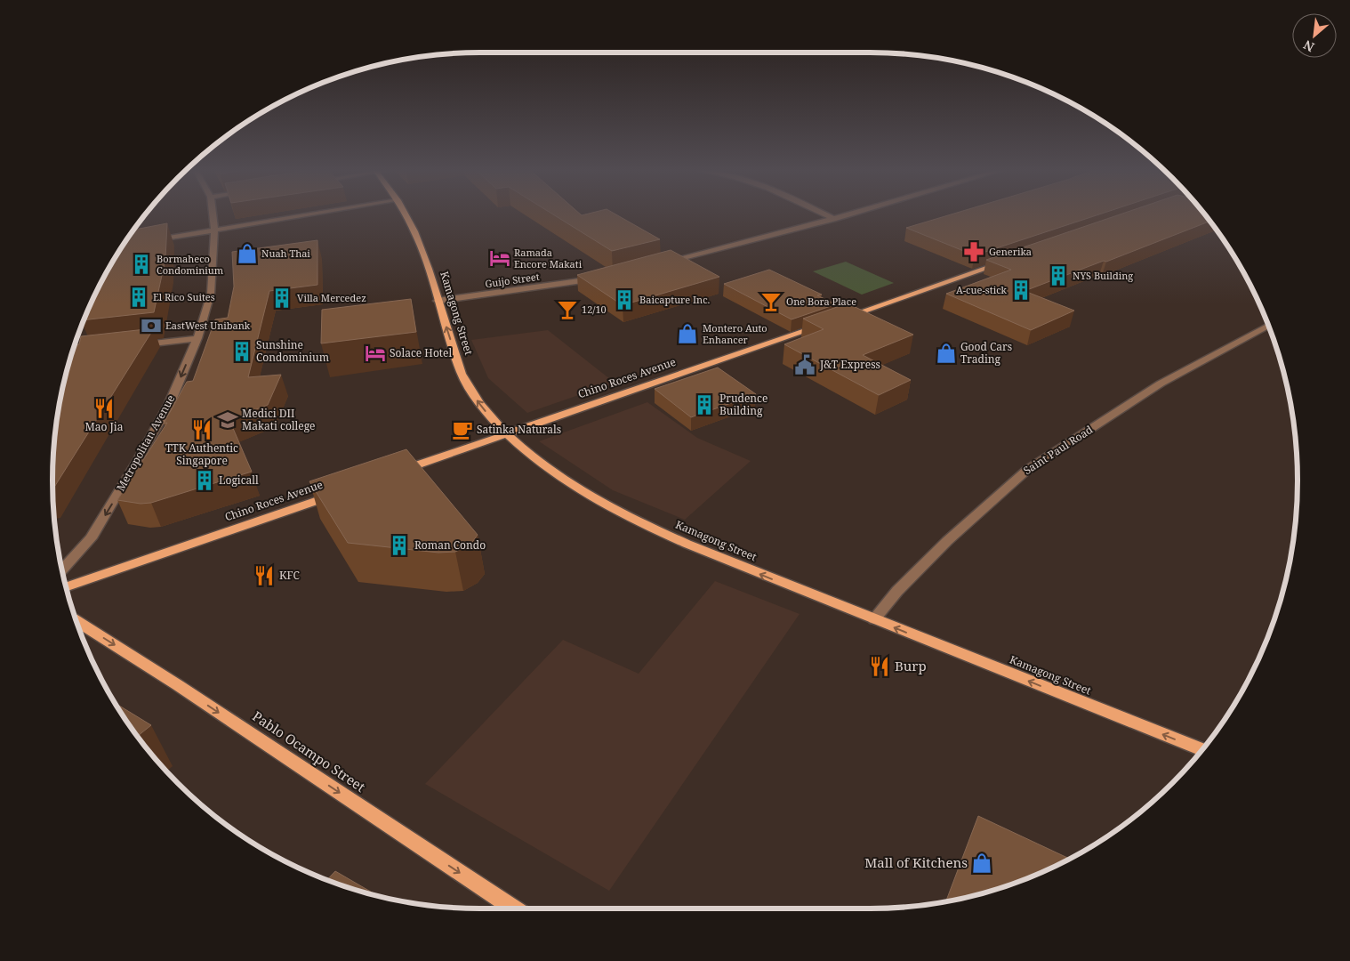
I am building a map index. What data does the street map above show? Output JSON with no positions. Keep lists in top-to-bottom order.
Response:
{
  "streets": {
    "main road": ["Kamagong Street", "Chino Roces Avenue", "Pablo Ocampo Street"],
    "street": ["Guijo Street", "Metropolitan Avenue", "Saint Paul Road"]
  },
  "crossings": [
    ["Guijo Street", "Kamagong Street"],
    ["Kamagong Street", "Chino Roces Avenue"],
    ["Kamagong Street", "Saint Paul Road"]
  ],
  "one_way": ["Kamagong Street", "Metropolitan Avenue", "Pablo Ocampo Street"],
  "places": {
    "pharmacy": ["Generika"],
    "shop": [
      "Nuah Thai",
      "Montero Auto Enhancer",
      "Good Cars Trading",
      "Mall of Kitchens"
    ],
    "hotel": ["Ramada Encore Makati", "Solace Hotel"],
    "building": [
      "Bormaheco Condominium",
      "NYS Building",
      "A-cue-stick",
      "El Rico Suites",
      "Villa Mercedez",
      "Baicapture Inc.",
      "Sunshine Condominium",
      "Prudence Building",
      "Logicall",
      "Roman Condo"
    ],
    "bar": ["One Bora Place", "12/10"],
    "bank": ["EastWest Unibank"],
    "public building": ["J&T Express"],
    "restaurant": [
      "Mao Jia",
      "TTK Authentic Singapore",
      "KFC",
      "Burp"
    ],
    "school or university": ["Medici DII Makati college"],
    "cafe": ["Satinka Naturals"]
  },
  "north": "bottom left"
}
